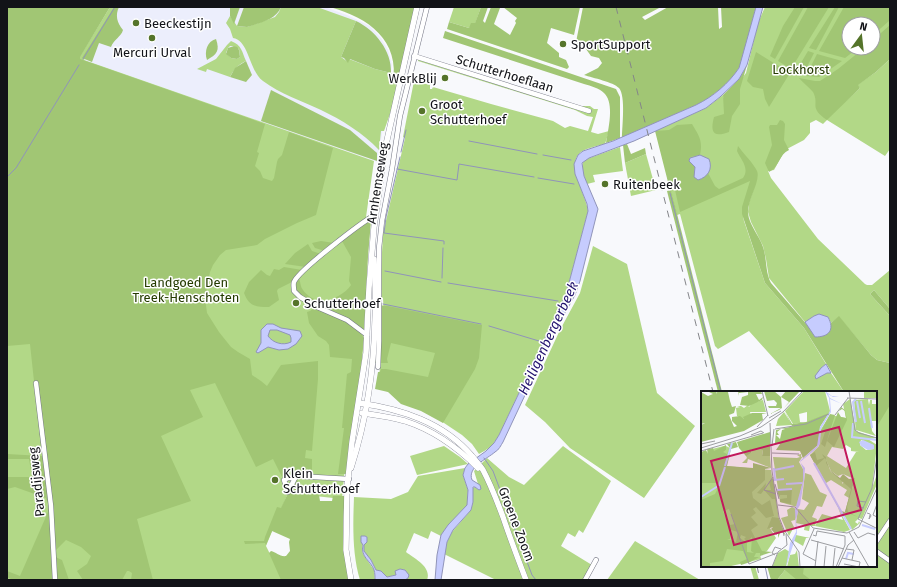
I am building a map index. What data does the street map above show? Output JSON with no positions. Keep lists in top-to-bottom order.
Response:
{
  "streets": {
    "main road": ["Arnhemseweg", "Groene Zoom"],
    "street": ["Schutterhoeflaan", "Paradijsweg"]
  },
  "crossings": [
    ["Schutterhoeflaan", "Arnhemseweg"],
    ["Arnhemseweg", "Groene Zoom"]
  ],
  "water": ["Heiligenbergerbeek"],
  "parks": ["Lockhorst", "Landgoed Den Treek-Henschoten"],
  "places": [
    "Beeckestijn",
    "Mercuri Urval",
    "SportSupport",
    "WerkBlij",
    "Groot Schutterhoef",
    "Ruitenbeek",
    "Schutterhoef",
    "Klein Schutterhoef"
  ],
  "north": "top"
}
